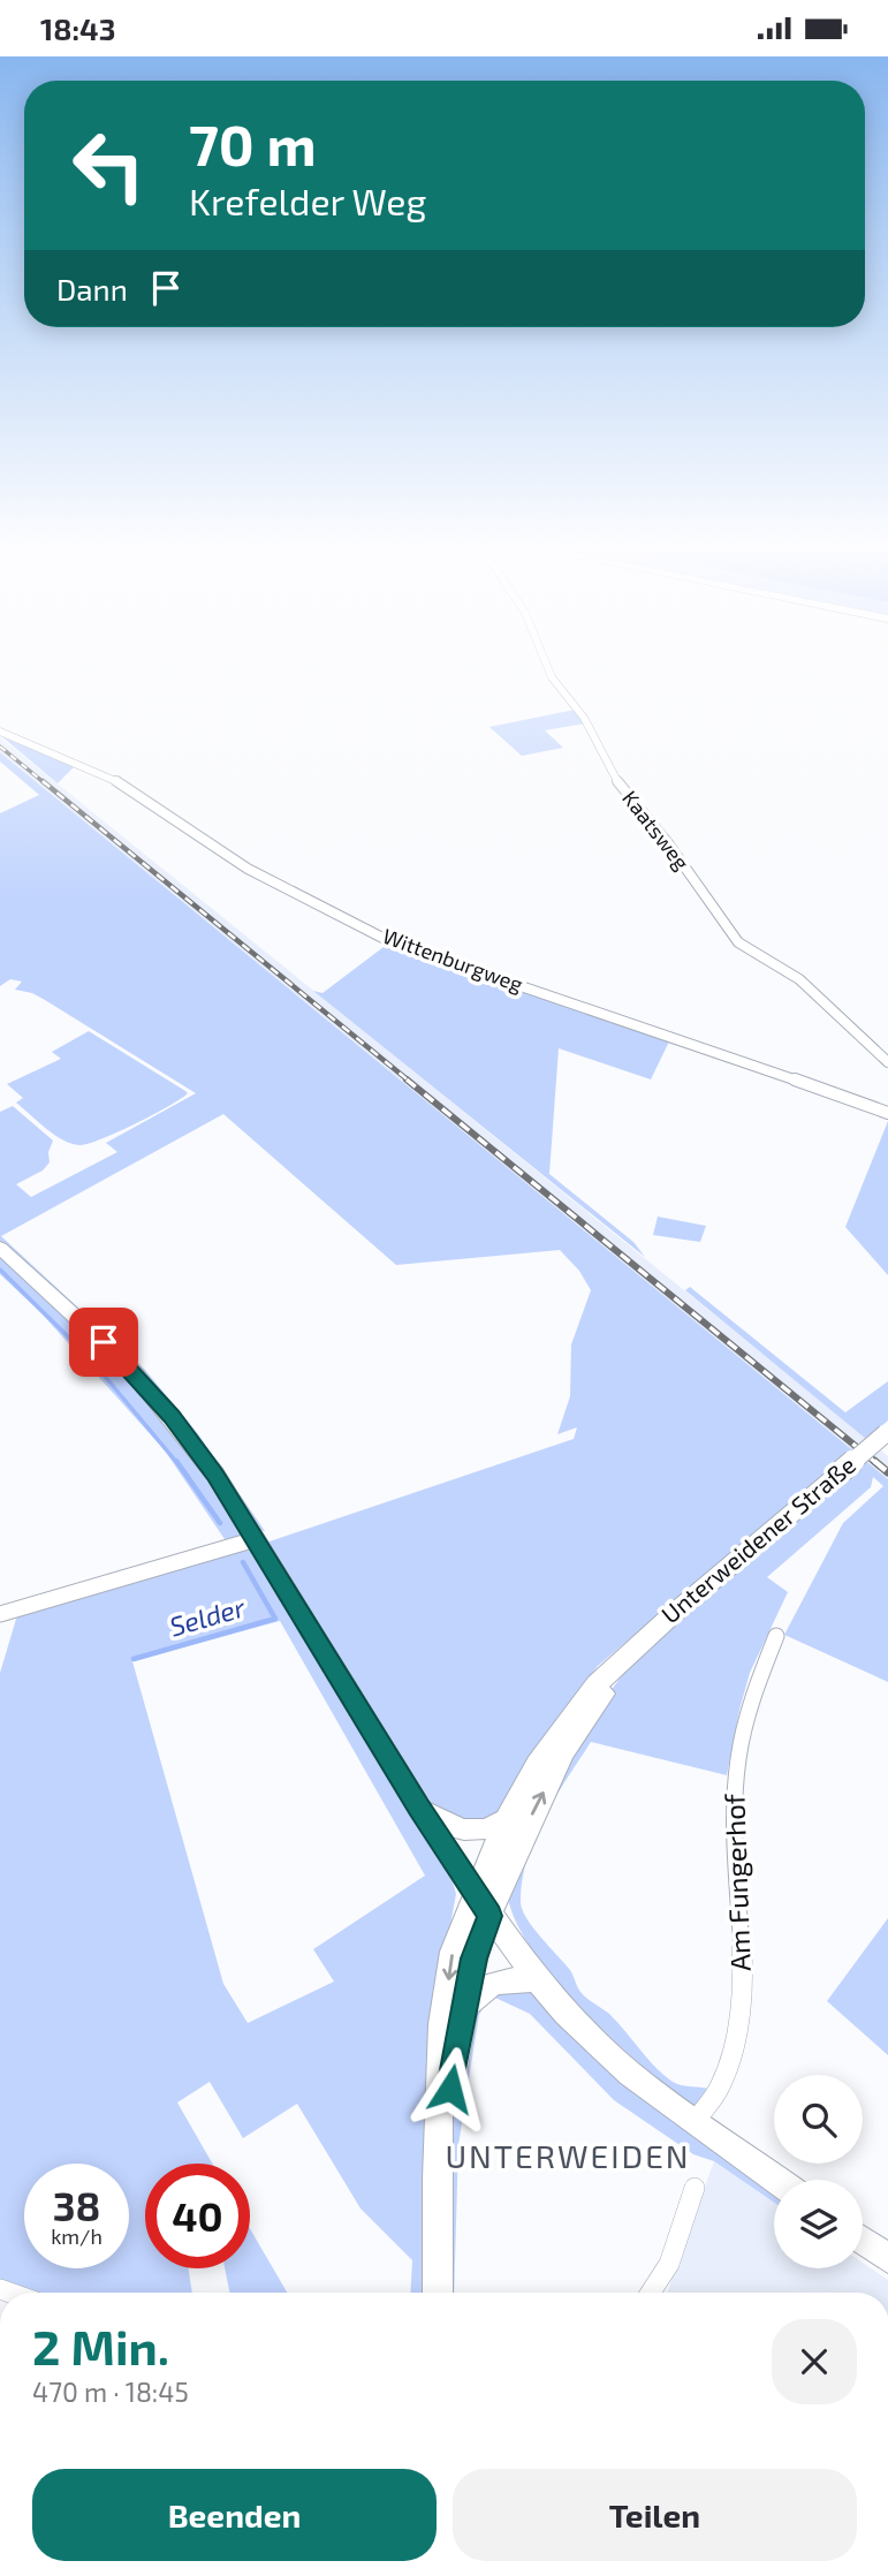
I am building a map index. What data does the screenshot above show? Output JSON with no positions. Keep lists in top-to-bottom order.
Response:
{
  "streets": {
    "street": [
      "Kaatsweg",
      "Wittenburgweg",
      "Unterweidener Straße",
      "Am Fungerhof"
    ]
  },
  "districts": ["UNTERWEIDEN"],
  "water": ["Selder"],
  "page": {
    "status": "18:43",
    "turn": ["70 m", "Krefelder Weg"],
    "then": "Dann",
    "speed": "38 km/h",
    "limit": "40",
    "heading": ["2 Min.", "470 m · 18:45"],
    "buttons": ["Beenden", "Teilen"]
  }
}
